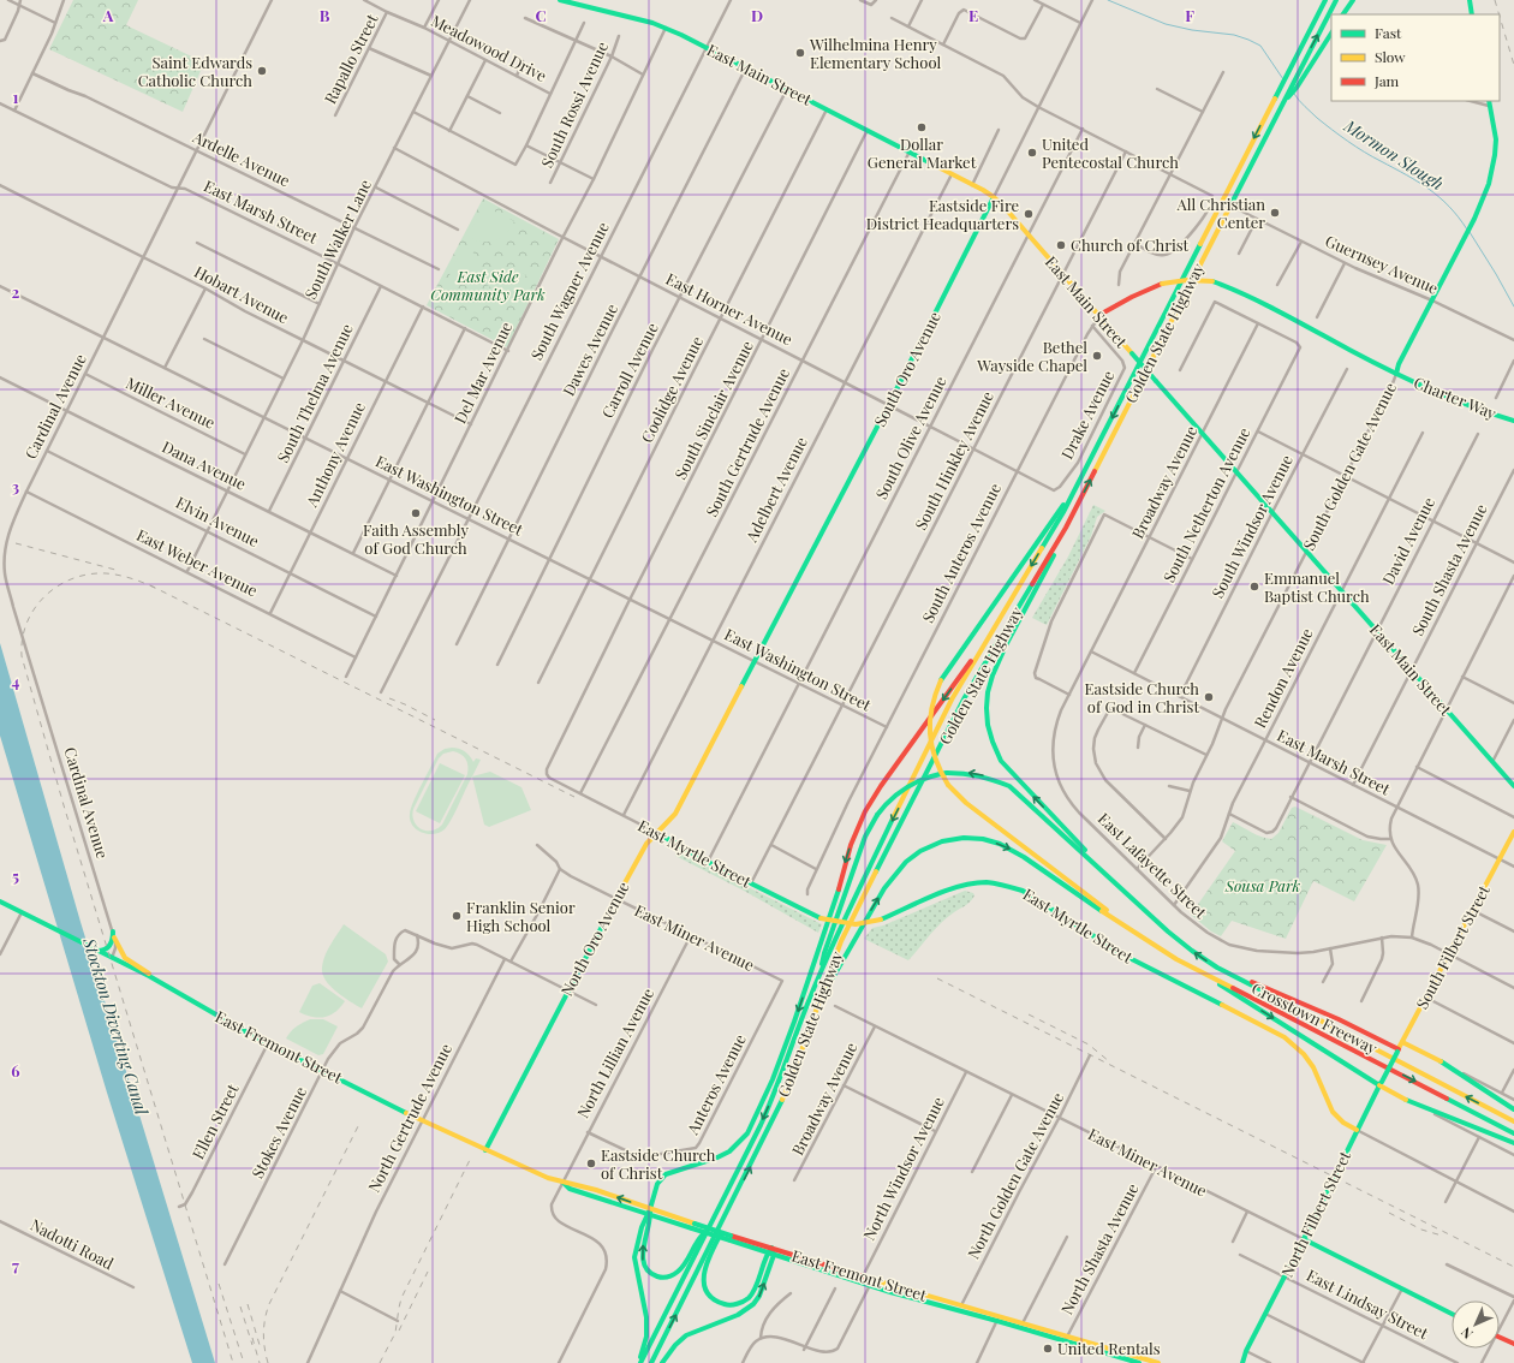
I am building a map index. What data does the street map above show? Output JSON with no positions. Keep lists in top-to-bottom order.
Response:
{
  "streets": {
    "main road": [
      "East Main Street",
      "Golden State Highway",
      "South Oro Avenue",
      "Charter Way",
      "South Golden Gate Avenue",
      "East Myrtle Street",
      "East Miner Avenue",
      "North Oro Avenue",
      "South Filbert Street",
      "Crosstown Freeway",
      "East Fremont Street",
      "North Filbert Street"
    ],
    "street": [
      "Meadowood Drive",
      "Rapallo Street",
      "South Rossi Avenue",
      "Ardelle Avenue",
      "East Marsh Street",
      "South Walker Lane",
      "Guernsey Avenue",
      "South Wagner Avenue",
      "Hobart Avenue",
      "East Horner Avenue",
      "Dawes Avenue",
      "Carroll Avenue",
      "Del Mar Avenue",
      "Coolidge Avenue",
      "South Thelma Avenue",
      "Miller Avenue",
      "Cardinal Avenue",
      "South Sinclair Avenue",
      "Drake Avenue",
      "South Olive Avenue",
      "South Gertrude Avenue",
      "Anthony Avenue",
      "South Hinkley Avenue",
      "Dana Avenue",
      "Broadway Avenue",
      "Adelbert Avenue",
      "East Washington Street",
      "South Netherton Avenue",
      "Elvin Avenue",
      "South Windsor Avenue",
      "David Avenue",
      "South Anteros Avenue",
      "East Weber Avenue",
      "South Shasta Avenue",
      "Rendon Avenue",
      "East Lafayette Street",
      "North Lillian Avenue",
      "Anteros Avenue",
      "North Gertrude Avenue",
      "Ellen Street",
      "Stokes Avenue",
      "North Windsor Avenue",
      "North Golden Gate Avenue",
      "Nadotti Road",
      "North Shasta Avenue",
      "East Lindsay Street"
    ]
  },
  "crossings": [
    ["Meadowood Drive", "Rapallo Street"],
    ["Meadowood Drive", "South Walker Lane"],
    ["East Main Street", "South Wagner Avenue"],
    ["East Main Street", "Dawes Avenue"],
    ["East Main Street", "South Oro Avenue"],
    ["East Main Street", "Carroll Avenue"],
    ["East Main Street", "Del Mar Avenue"],
    ["East Main Street", "Coolidge Avenue"],
    ["East Main Street", "Charter Way"],
    ["East Main Street", "South Sinclair Avenue"],
    ["East Main Street", "South Olive Avenue"],
    ["East Main Street", "South Gertrude Avenue"],
    ["East Main Street", "South Hinkley Avenue"],
    ["East Main Street", "South Golden Gate Avenue"],
    ["East Main Street", "Broadway Avenue"],
    ["East Main Street", "Adelbert Avenue"],
    ["East Main Street", "South Netherton Avenue"],
    ["East Main Street", "South Windsor Avenue"],
    ["East Main Street", "David Avenue"],
    ["East Main Street", "South Anteros Avenue"],
    ["East Main Street", "South Shasta Avenue"],
    ["East Main Street", "Rendon Avenue"],
    ["Ardelle Avenue", "South Walker Lane"],
    ["Ardelle Avenue", "Cardinal Avenue"],
    ["East Marsh Street", "South Walker Lane"],
    ["East Marsh Street", "Del Mar Avenue"],
    ["East Marsh Street", "South Thelma Avenue"],
    ["East Marsh Street", "Cardinal Avenue"],
    ["East Marsh Street", "Anthony Avenue"],
    ["East Marsh Street", "South Golden Gate Avenue"],
    ["East Marsh Street", "Broadway Avenue"],
    ["East Marsh Street", "South Netherton Avenue"],
    ["East Marsh Street", "South Windsor Avenue"],
    ["East Marsh Street", "David Avenue"],
    ["East Marsh Street", "South Shasta Avenue"],
    ["East Marsh Street", "Rendon Avenue"],
    ["East Marsh Street", "East Lafayette Street"],
    ["East Marsh Street", "South Filbert Street"],
    ["South Walker Lane", "Hobart Avenue"],
    ["South Walker Lane", "East Horner Avenue"],
    ["South Walker Lane", "Miller Avenue"],
    ["South Walker Lane", "Dana Avenue"],
    ["South Walker Lane", "East Washington Street"],
    ["South Walker Lane", "Elvin Avenue"],
    ["South Walker Lane", "East Weber Avenue"],
    ["Guernsey Avenue", "South Golden Gate Avenue"],
    ["South Wagner Avenue", "East Horner Avenue"],
    ["South Wagner Avenue", "East Washington Street"],
    ["Hobart Avenue", "Del Mar Avenue"],
    ["Hobart Avenue", "South Thelma Avenue"],
    ["Hobart Avenue", "Cardinal Avenue"],
    ["Hobart Avenue", "Anthony Avenue"],
    ["East Horner Avenue", "Dawes Avenue"],
    ["East Horner Avenue", "South Oro Avenue"],
    ["East Horner Avenue", "Carroll Avenue"],
    ["East Horner Avenue", "Del Mar Avenue"],
    ["East Horner Avenue", "Coolidge Avenue"],
    ["East Horner Avenue", "South Sinclair Avenue"],
    ["East Horner Avenue", "Drake Avenue"],
    ["East Horner Avenue", "South Olive Avenue"],
    ["East Horner Avenue", "South Gertrude Avenue"],
    ["East Horner Avenue", "South Hinkley Avenue"],
    ["East Horner Avenue", "Adelbert Avenue"],
    ["East Horner Avenue", "South Anteros Avenue"],
    ["Dawes Avenue", "East Washington Street"],
    ["South Oro Avenue", "East Washington Street"],
    ["South Oro Avenue", "North Oro Avenue"],
    ["Carroll Avenue", "East Washington Street"],
    ["Del Mar Avenue", "Dana Avenue"],
    ["Del Mar Avenue", "East Washington Street"],
    ["Del Mar Avenue", "Elvin Avenue"],
    ["Del Mar Avenue", "East Weber Avenue"],
    ["Coolidge Avenue", "East Washington Street"],
    ["South Thelma Avenue", "Dana Avenue"],
    ["South Thelma Avenue", "East Washington Street"],
    ["Charter Way", "South Golden Gate Avenue"],
    ["Charter Way", "South Anteros Avenue"],
    ["Miller Avenue", "Cardinal Avenue"],
    ["Cardinal Avenue", "Dana Avenue"],
    ["Cardinal Avenue", "East Washington Street"],
    ["Cardinal Avenue", "Elvin Avenue"],
    ["Cardinal Avenue", "East Weber Avenue"],
    ["Cardinal Avenue", "East Fremont Street"],
    ["South Sinclair Avenue", "East Washington Street"],
    ["South Sinclair Avenue", "East Myrtle Street"],
    ["Drake Avenue", "South Anteros Avenue"],
    ["South Olive Avenue", "East Washington Street"],
    ["South Olive Avenue", "East Myrtle Street"],
    ["South Gertrude Avenue", "East Washington Street"],
    ["South Gertrude Avenue", "East Myrtle Street"],
    ["Anthony Avenue", "Dana Avenue"],
    ["Anthony Avenue", "East Washington Street"],
    ["Anthony Avenue", "Elvin Avenue"],
    ["Anthony Avenue", "East Weber Avenue"],
    ["South Hinkley Avenue", "East Washington Street"],
    ["South Hinkley Avenue", "East Myrtle Street"],
    ["South Golden Gate Avenue", "East Lafayette Street"],
    ["Broadway Avenue", "South Netherton Avenue"],
    ["Broadway Avenue", "East Lafayette Street"],
    ["Broadway Avenue", "East Miner Avenue"],
    ["Adelbert Avenue", "East Washington Street"],
    ["Adelbert Avenue", "East Myrtle Street"],
    ["East Washington Street", "South Anteros Avenue"],
    ["David Avenue", "Rendon Avenue"],
    ["Rendon Avenue", "East Lafayette Street"],
    ["East Myrtle Street", "North Oro Avenue"],
    ["East Myrtle Street", "North Filbert Street"],
    ["East Lafayette Street", "South Filbert Street"],
    ["East Miner Avenue", "North Oro Avenue"],
    ["East Miner Avenue", "North Lillian Avenue"],
    ["East Miner Avenue", "Anteros Avenue"],
    ["East Miner Avenue", "North Windsor Avenue"],
    ["East Miner Avenue", "North Golden Gate Avenue"],
    ["East Miner Avenue", "North Filbert Street"],
    ["East Miner Avenue", "North Shasta Avenue"],
    ["North Oro Avenue", "East Fremont Street"],
    ["South Filbert Street", "North Filbert Street"],
    ["East Fremont Street", "North Lillian Avenue"],
    ["East Fremont Street", "North Gertrude Avenue"],
    ["East Fremont Street", "Ellen Street"],
    ["East Fremont Street", "Stokes Avenue"],
    ["East Fremont Street", "North Windsor Avenue"],
    ["East Fremont Street", "North Golden Gate Avenue"],
    ["East Fremont Street", "North Shasta Avenue"],
    ["North Lillian Avenue", "Anteros Avenue"],
    ["North Gertrude Avenue", "Stokes Avenue"],
    ["North Filbert Street", "East Lindsay Street"]
  ],
  "water": ["Mormon Slough", "Stockton Diverting Canal"],
  "parks": ["East Side Community Park", "Sousa Park"],
  "places": [
    "Wilhelmina Henry Elementary School",
    "Saint Edwards Catholic Church",
    "Dollar General Market",
    "United Pentecostal Church",
    "All Christian Center",
    "Eastside Fire District Headquarters",
    "Church of Christ",
    "Bethel Wayside Chapel",
    "Faith Assembly of God Church",
    "Emmanuel Baptist Church",
    "Eastside Church of God in Christ",
    "Franklin Senior High School",
    "Eastside Church of Christ",
    "United Rentals"
  ],
  "legend": ["Fast", "Slow", "Jam"],
  "north": "bottom left",
  "grid": {
    "columns": [
      "A",
      "B",
      "C",
      "D",
      "E",
      "F"
    ],
    "rows": [
      "1",
      "2",
      "3",
      "4",
      "5",
      "6",
      "7"
    ]
  }
}
